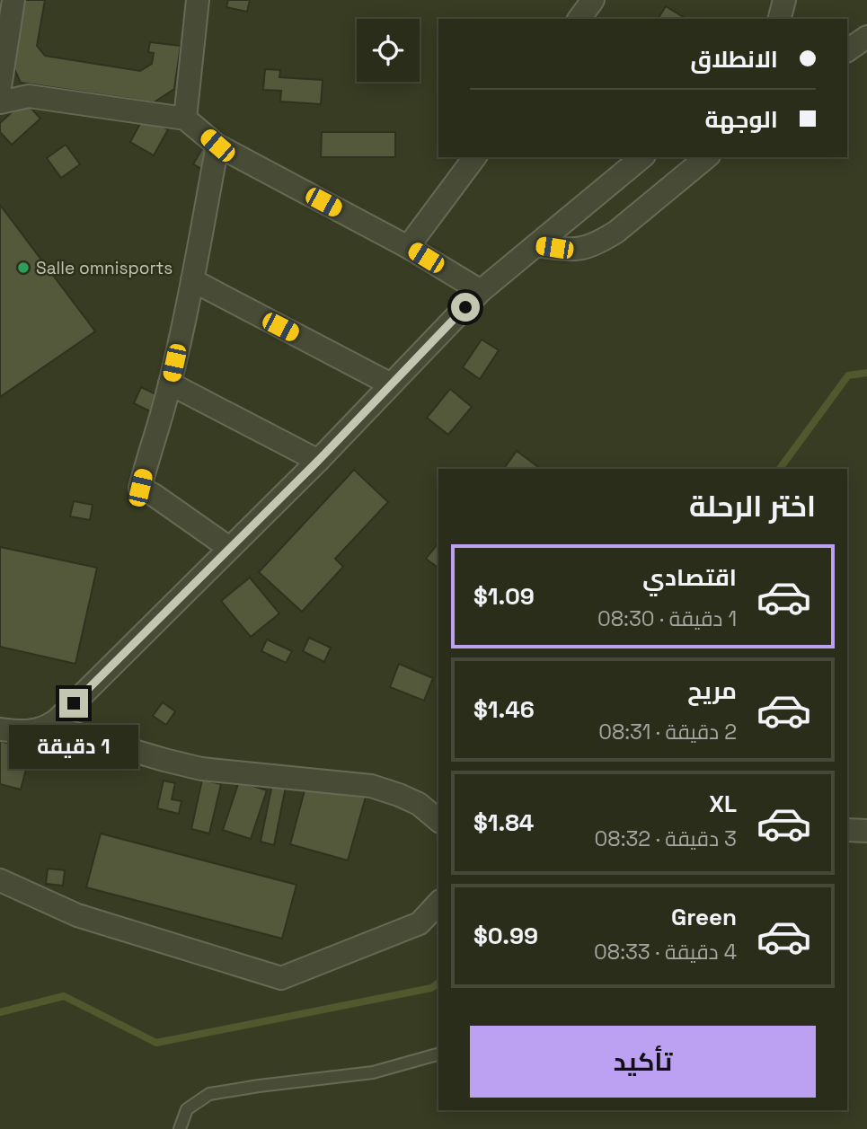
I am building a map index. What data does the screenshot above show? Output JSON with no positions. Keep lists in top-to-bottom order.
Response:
{
  "places": ["Salle omnisports"],
  "page": {
    "banner": ["الانطلاق", "الوجهة"],
    "heading": "اختر الرحلة",
    "list": [
      {
        "name": "اقتصادي",
        "note": "1 دقيقة · 08:30",
        "value": "$1.09"
      },
      {
        "name": "مريح",
        "note": "2 دقيقة · 08:31",
        "value": "$1.46"
      },
      {
        "name": "XL",
        "note": "3 دقيقة · 08:32",
        "value": "$1.84"
      },
      {
        "name": "Green",
        "note": "4 دقيقة · 08:33",
        "value": "$0.99"
      }
    ],
    "bubble": "1 دقيقة",
    "buttons": "تأكيد"
  }
}
